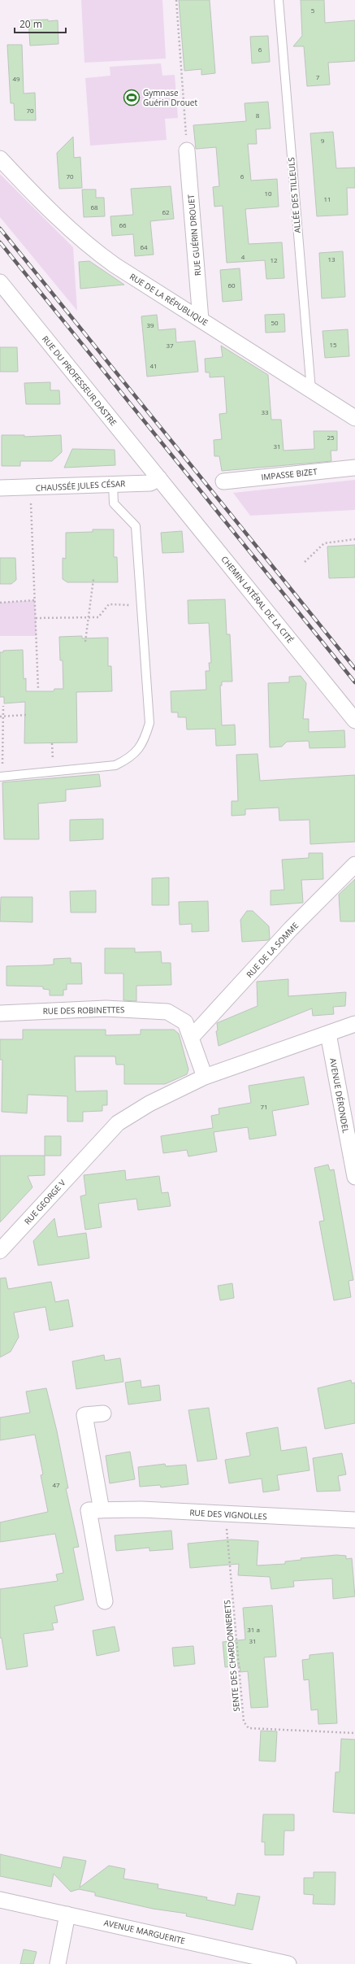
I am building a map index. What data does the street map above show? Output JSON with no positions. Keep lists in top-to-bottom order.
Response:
{
  "streets": {
    "street": [
      "RUE GUÉRIN DROUET",
      "RUE DE LA RÉPUBLIQUE",
      "RUE DU PROFESSEUR DASTRE",
      "IMPASSE BIZET",
      "CHAUSSÉE JULES CÉSAR",
      "CHEMIN LATÉRAL DE LA CITÉ",
      "RUE DE LA SOMME",
      "RUE DES ROBINETTES",
      "AVENUE DÉRONDEL",
      "RUE GEORGE V",
      "RUE DES VIGNOLLES",
      "AVENUE MARGUERITE"
    ],
    "lane": ["ALLÉE DES TILLEULS"],
    "path": ["SENTE DES CHARDONNERETS"]
  },
  "crossings": [
    ["ALLÉE DES TILLEULS", "RUE DE LA RÉPUBLIQUE"],
    ["RUE GUÉRIN DROUET", "RUE DE LA RÉPUBLIQUE"],
    ["RUE DU PROFESSEUR DASTRE", "CHAUSSÉE JULES CÉSAR"],
    ["RUE DU PROFESSEUR DASTRE", "CHEMIN LATÉRAL DE LA CITÉ"],
    ["CHAUSSÉE JULES CÉSAR", "CHEMIN LATÉRAL DE LA CITÉ"],
    ["RUE DE LA SOMME", "RUE DES ROBINETTES"],
    ["RUE DES ROBINETTES", "RUE GEORGE V"],
    ["AVENUE DÉRONDEL", "RUE GEORGE V"],
    ["RUE DES VIGNOLLES", "SENTE DES CHARDONNERETS"]
  ],
  "places": {
    "sports": ["Gymnase Guérin Drouet"]
  },
  "house_numbers": [
    "5",
    "6",
    "7",
    "49",
    "70",
    "8",
    "9",
    "70",
    "6",
    "10",
    "11",
    "68",
    "62",
    "66",
    "64",
    "4",
    "13",
    "12",
    "60",
    "50",
    "39",
    "15",
    "37",
    "41",
    "33",
    "25",
    "31",
    "71",
    "47",
    "31 a",
    "31"
  ],
  "scale_bar": "20 m"
}
